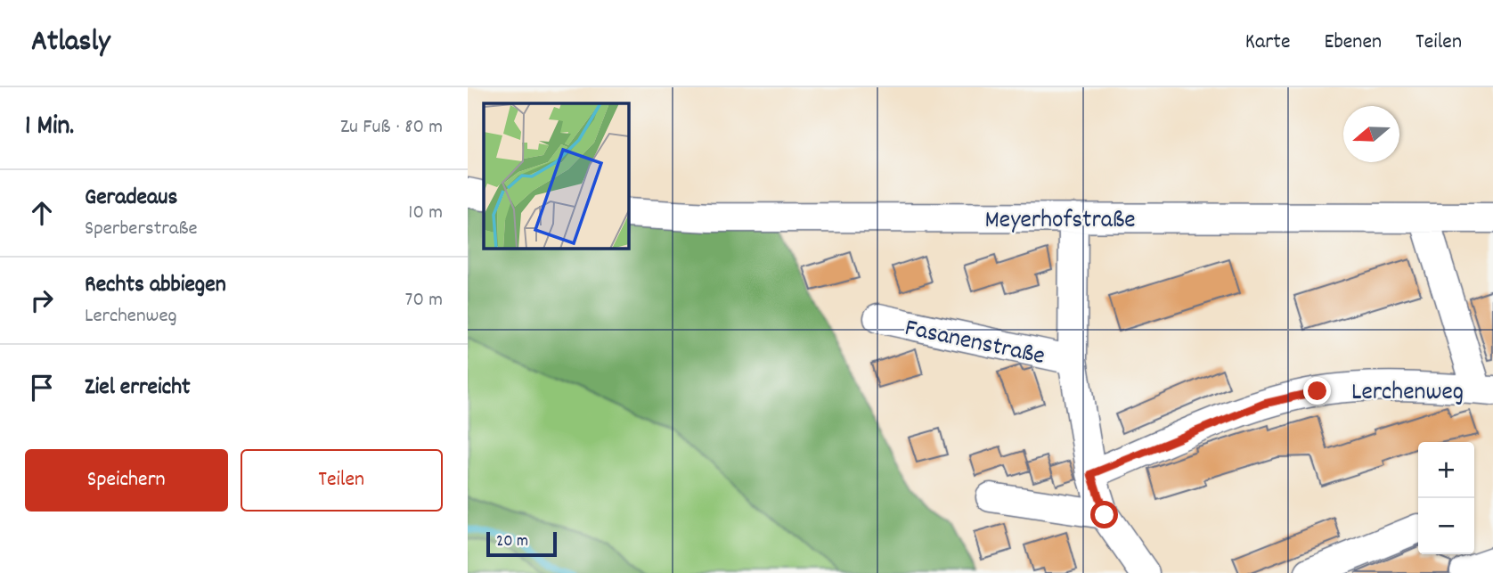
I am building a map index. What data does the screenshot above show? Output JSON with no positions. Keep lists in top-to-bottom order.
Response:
{
  "streets": {
    "street": ["Meyerhofstraße", "Fasanenstraße", "Lerchenweg"]
  },
  "crossings": [
    ["Meyerhofstraße", "Lerchenweg"]
  ],
  "scale_bar": "20 m",
  "north": "left",
  "page": {
    "header": "Atlasly",
    "nav": ["Karte", "Ebenen", "Teilen"],
    "heading": ["1 Min.", "Zu Fuß · 80 m"],
    "list": [
      ["Geradeaus", "Sperberstraße", "10 m"],
      ["Rechts abbiegen", "Lerchenweg", "70 m"],
      "Ziel erreicht"
    ],
    "buttons": ["Speichern", "Teilen"],
    "map_buttons": ["+", "−"],
    "scale": "20 m"
  }
}
